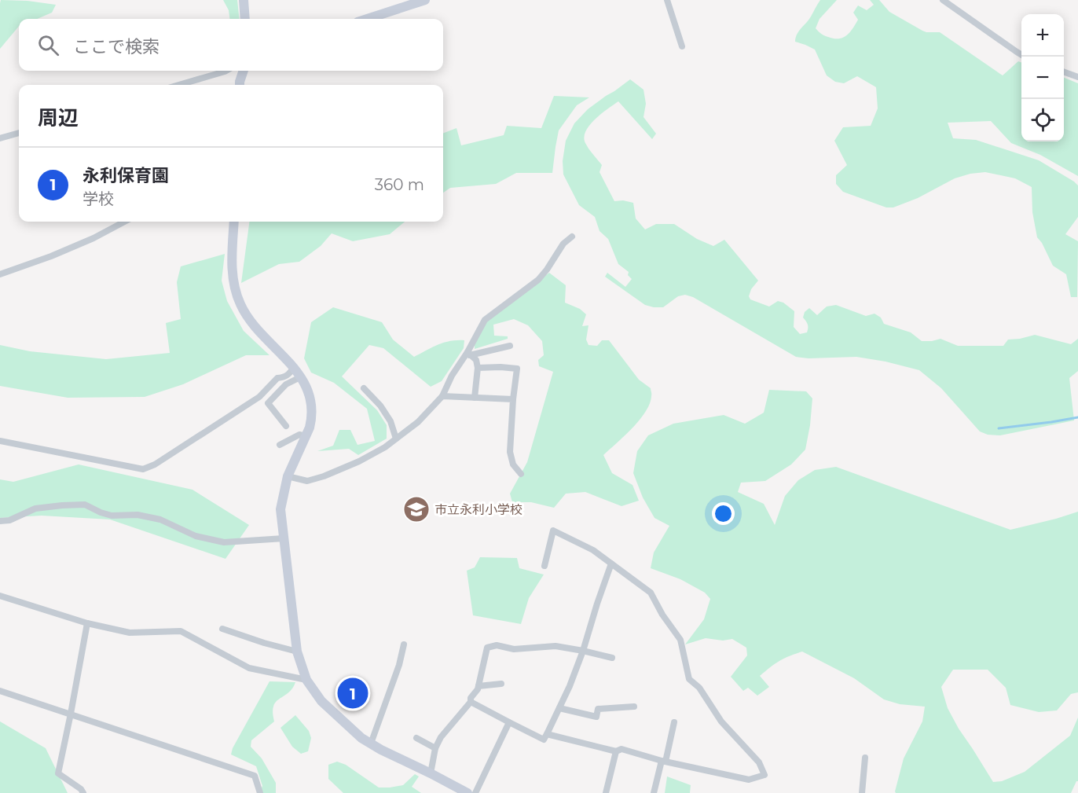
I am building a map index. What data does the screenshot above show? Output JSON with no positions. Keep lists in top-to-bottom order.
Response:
{
  "places": {
    "school or university": ["市立永利小学校"]
  },
  "page": {
    "map_buttons": ["+", "−"],
    "search": "ここで検索",
    "heading": "周辺",
    "list": [
      {
        "mark": "1",
        "name": "永利保育園",
        "note": "学校",
        "value": "360 m"
      }
    ],
    "pins": "1"
  }
}
